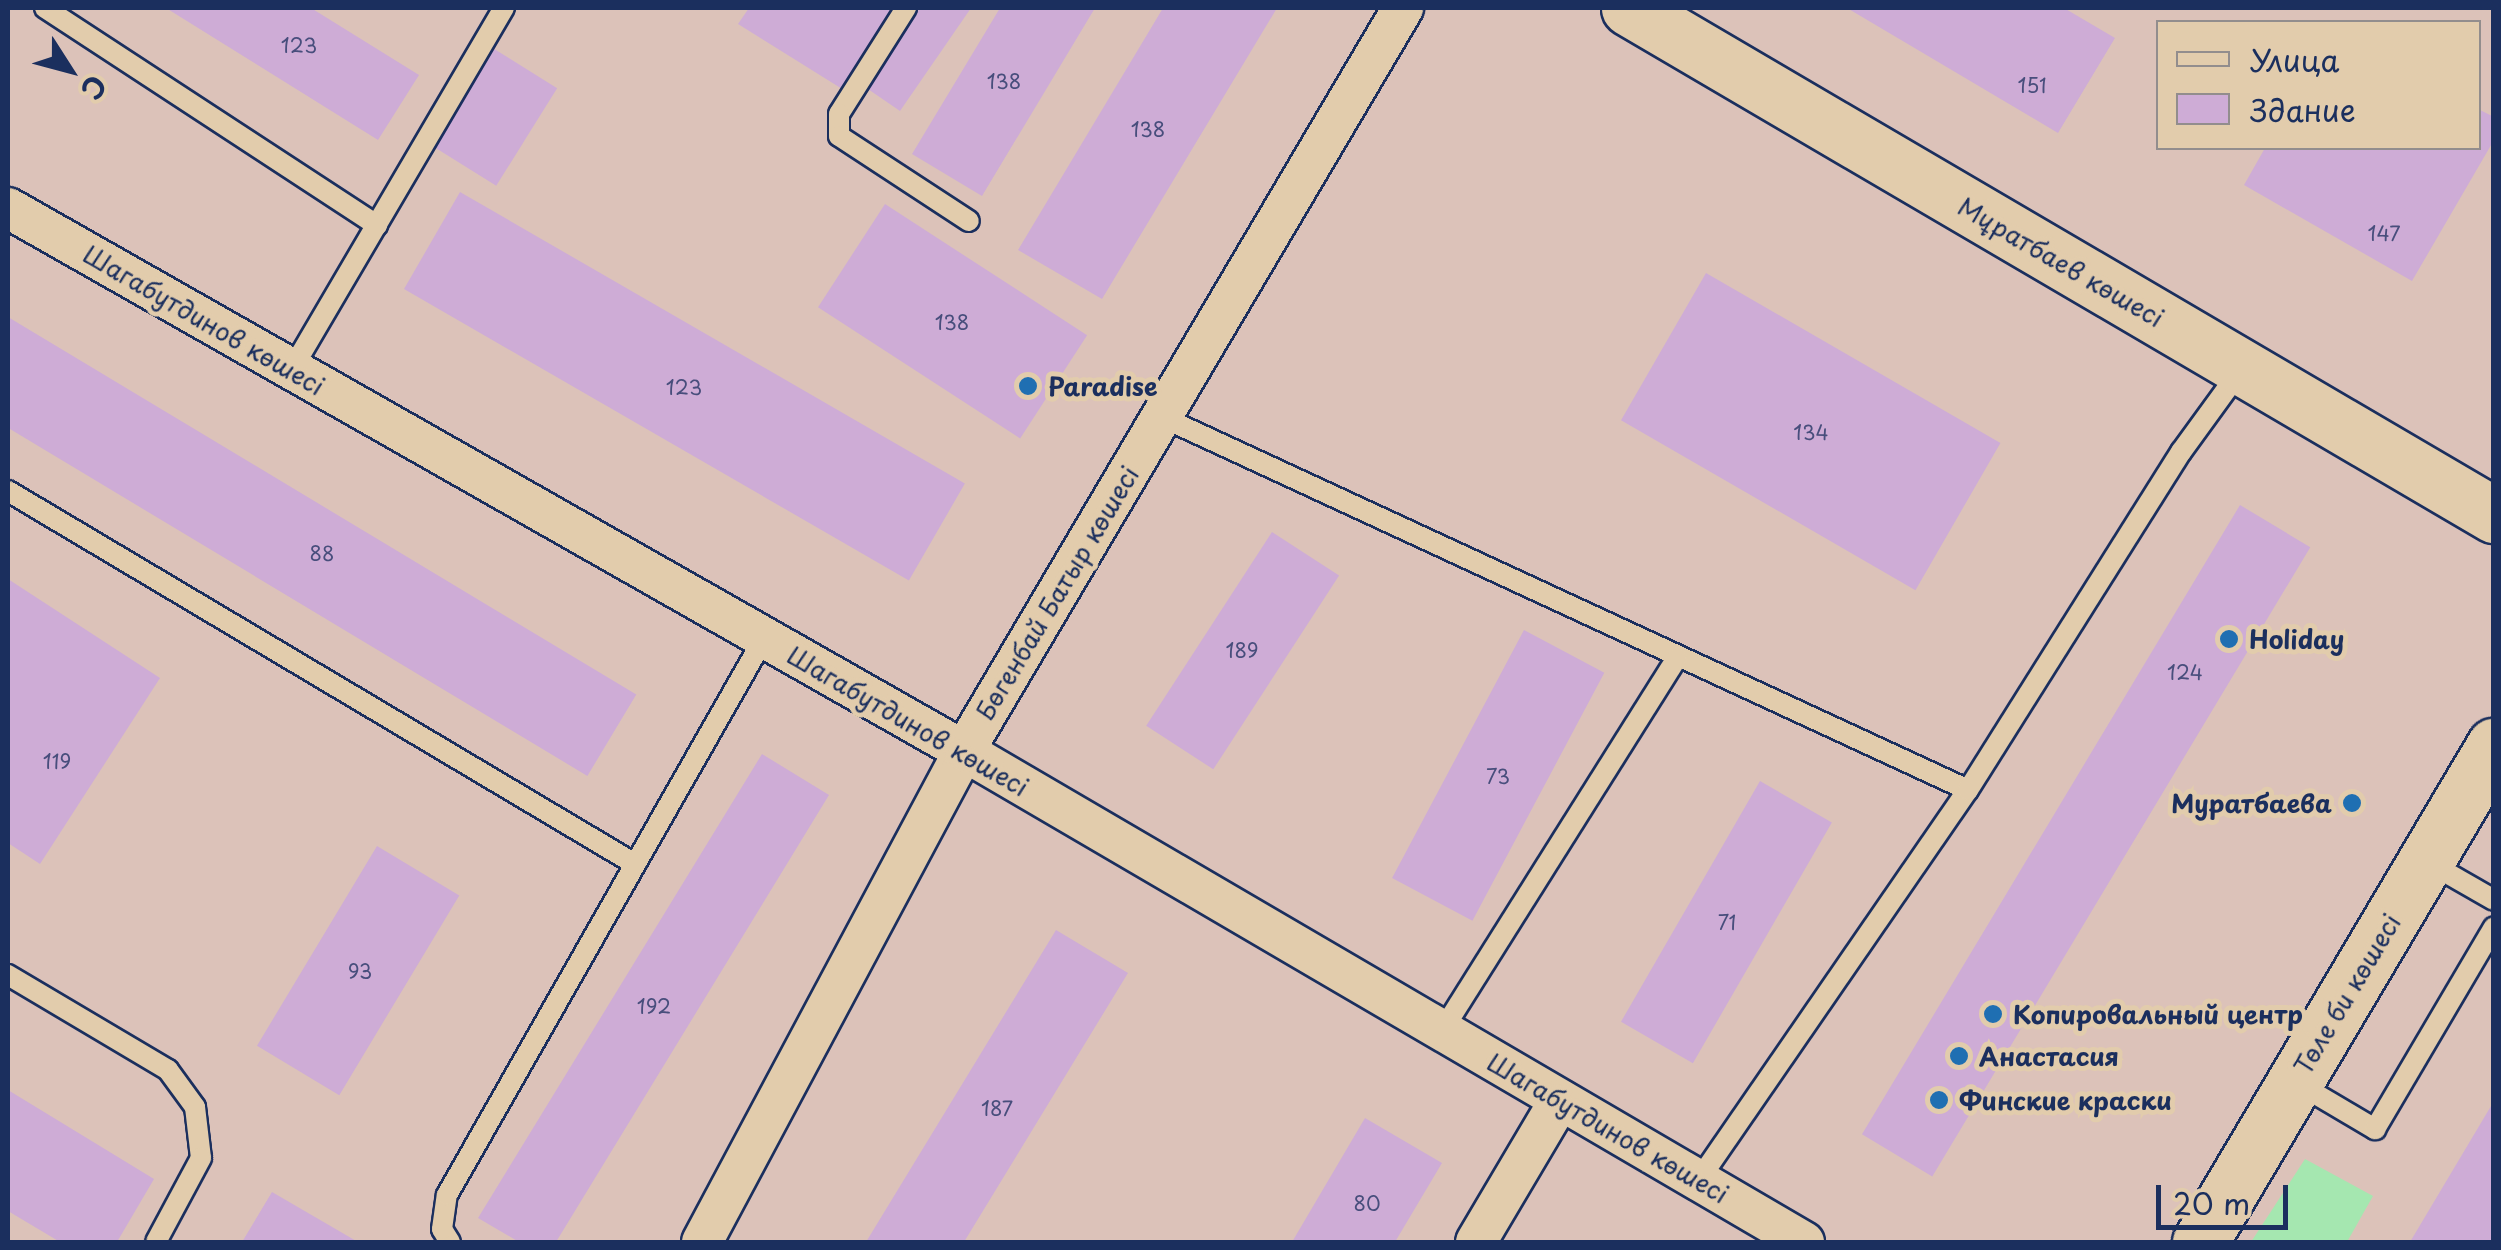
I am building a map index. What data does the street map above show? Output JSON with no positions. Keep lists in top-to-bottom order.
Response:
{
  "streets": {
    "street": [
      "Мұратбаев көшесі",
      "Шагабутдинов көшесі",
      "Бөгенбай Батыр көшесі",
      "Төле би көшесі"
    ]
  },
  "crossings": [
    ["Шагабутдинов көшесі", "Бөгенбай Батыр көшесі"]
  ],
  "places": [
    "Paradise",
    "Hоliday",
    "Муратбаева",
    "Копировальный центр",
    "Анастасия",
    "Финские краски"
  ],
  "house_numbers": [
    "123",
    "138",
    "151",
    "138",
    "147",
    "138",
    "123",
    "134",
    "88",
    "189",
    "124",
    "119",
    "73",
    "71",
    "93",
    "192",
    "187",
    "80"
  ],
  "legend": ["Улица", "Здание"],
  "scale_bar": "20 m",
  "north": "bottom right"
}
